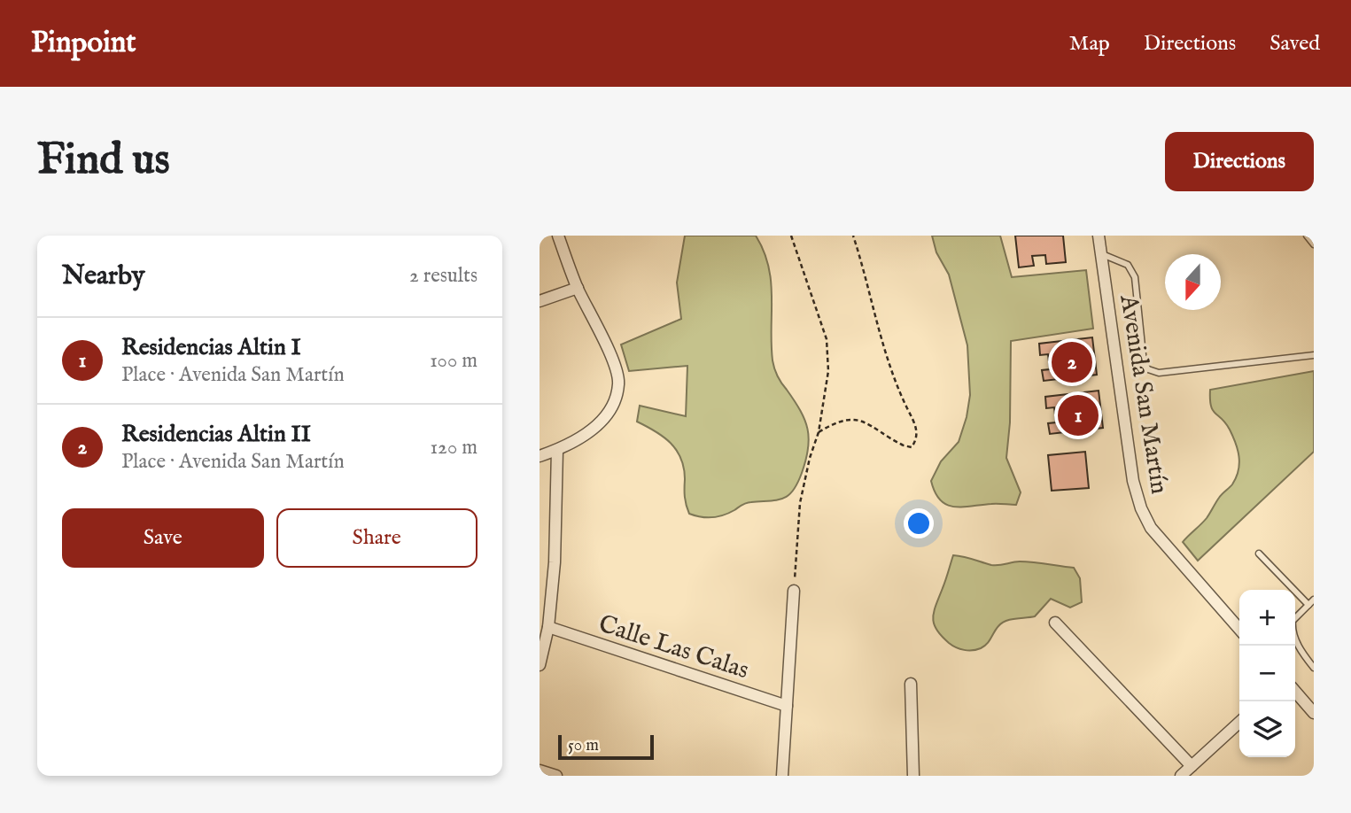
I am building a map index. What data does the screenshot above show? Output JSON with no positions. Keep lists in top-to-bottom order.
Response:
{
  "streets": {
    "street": ["Avenida San Martín", "Calle Las Calas"]
  },
  "scale_bar": "50 m",
  "north": "bottom",
  "page": {
    "header": "Pinpoint",
    "nav": ["Map", "Directions", "Saved"],
    "buttons": [
      "Directions",
      ["Save", "Share"]
    ],
    "title": "Find us",
    "heading": ["Nearby", "2 results"],
    "list": [
      {
        "mark": "1",
        "name": "Residencias Altin I",
        "note": "Place · Avenida San Martín",
        "value": "100 m"
      },
      {
        "mark": "2",
        "name": "Residencias Altin II",
        "note": "Place · Avenida San Martín",
        "value": "120 m"
      }
    ],
    "pins": ["2", "1"],
    "map_buttons": ["+", "−"],
    "scale": "50 m"
  }
}
